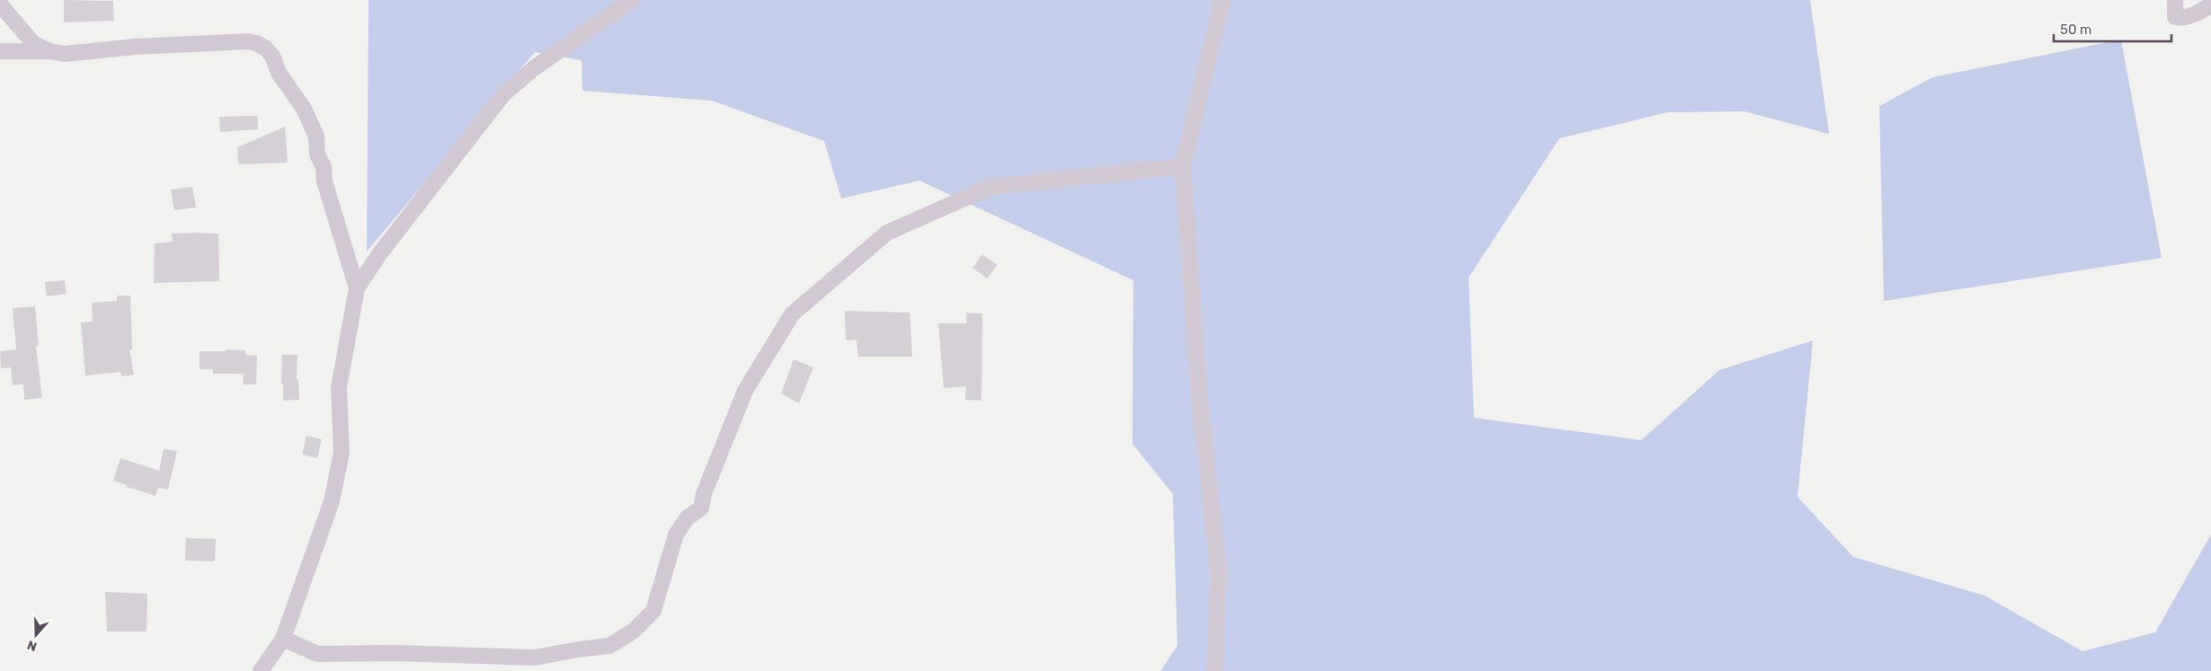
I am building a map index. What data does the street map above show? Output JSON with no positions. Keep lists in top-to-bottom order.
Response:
{
  "scale_bar": "50 m",
  "north": "bottom"
}
